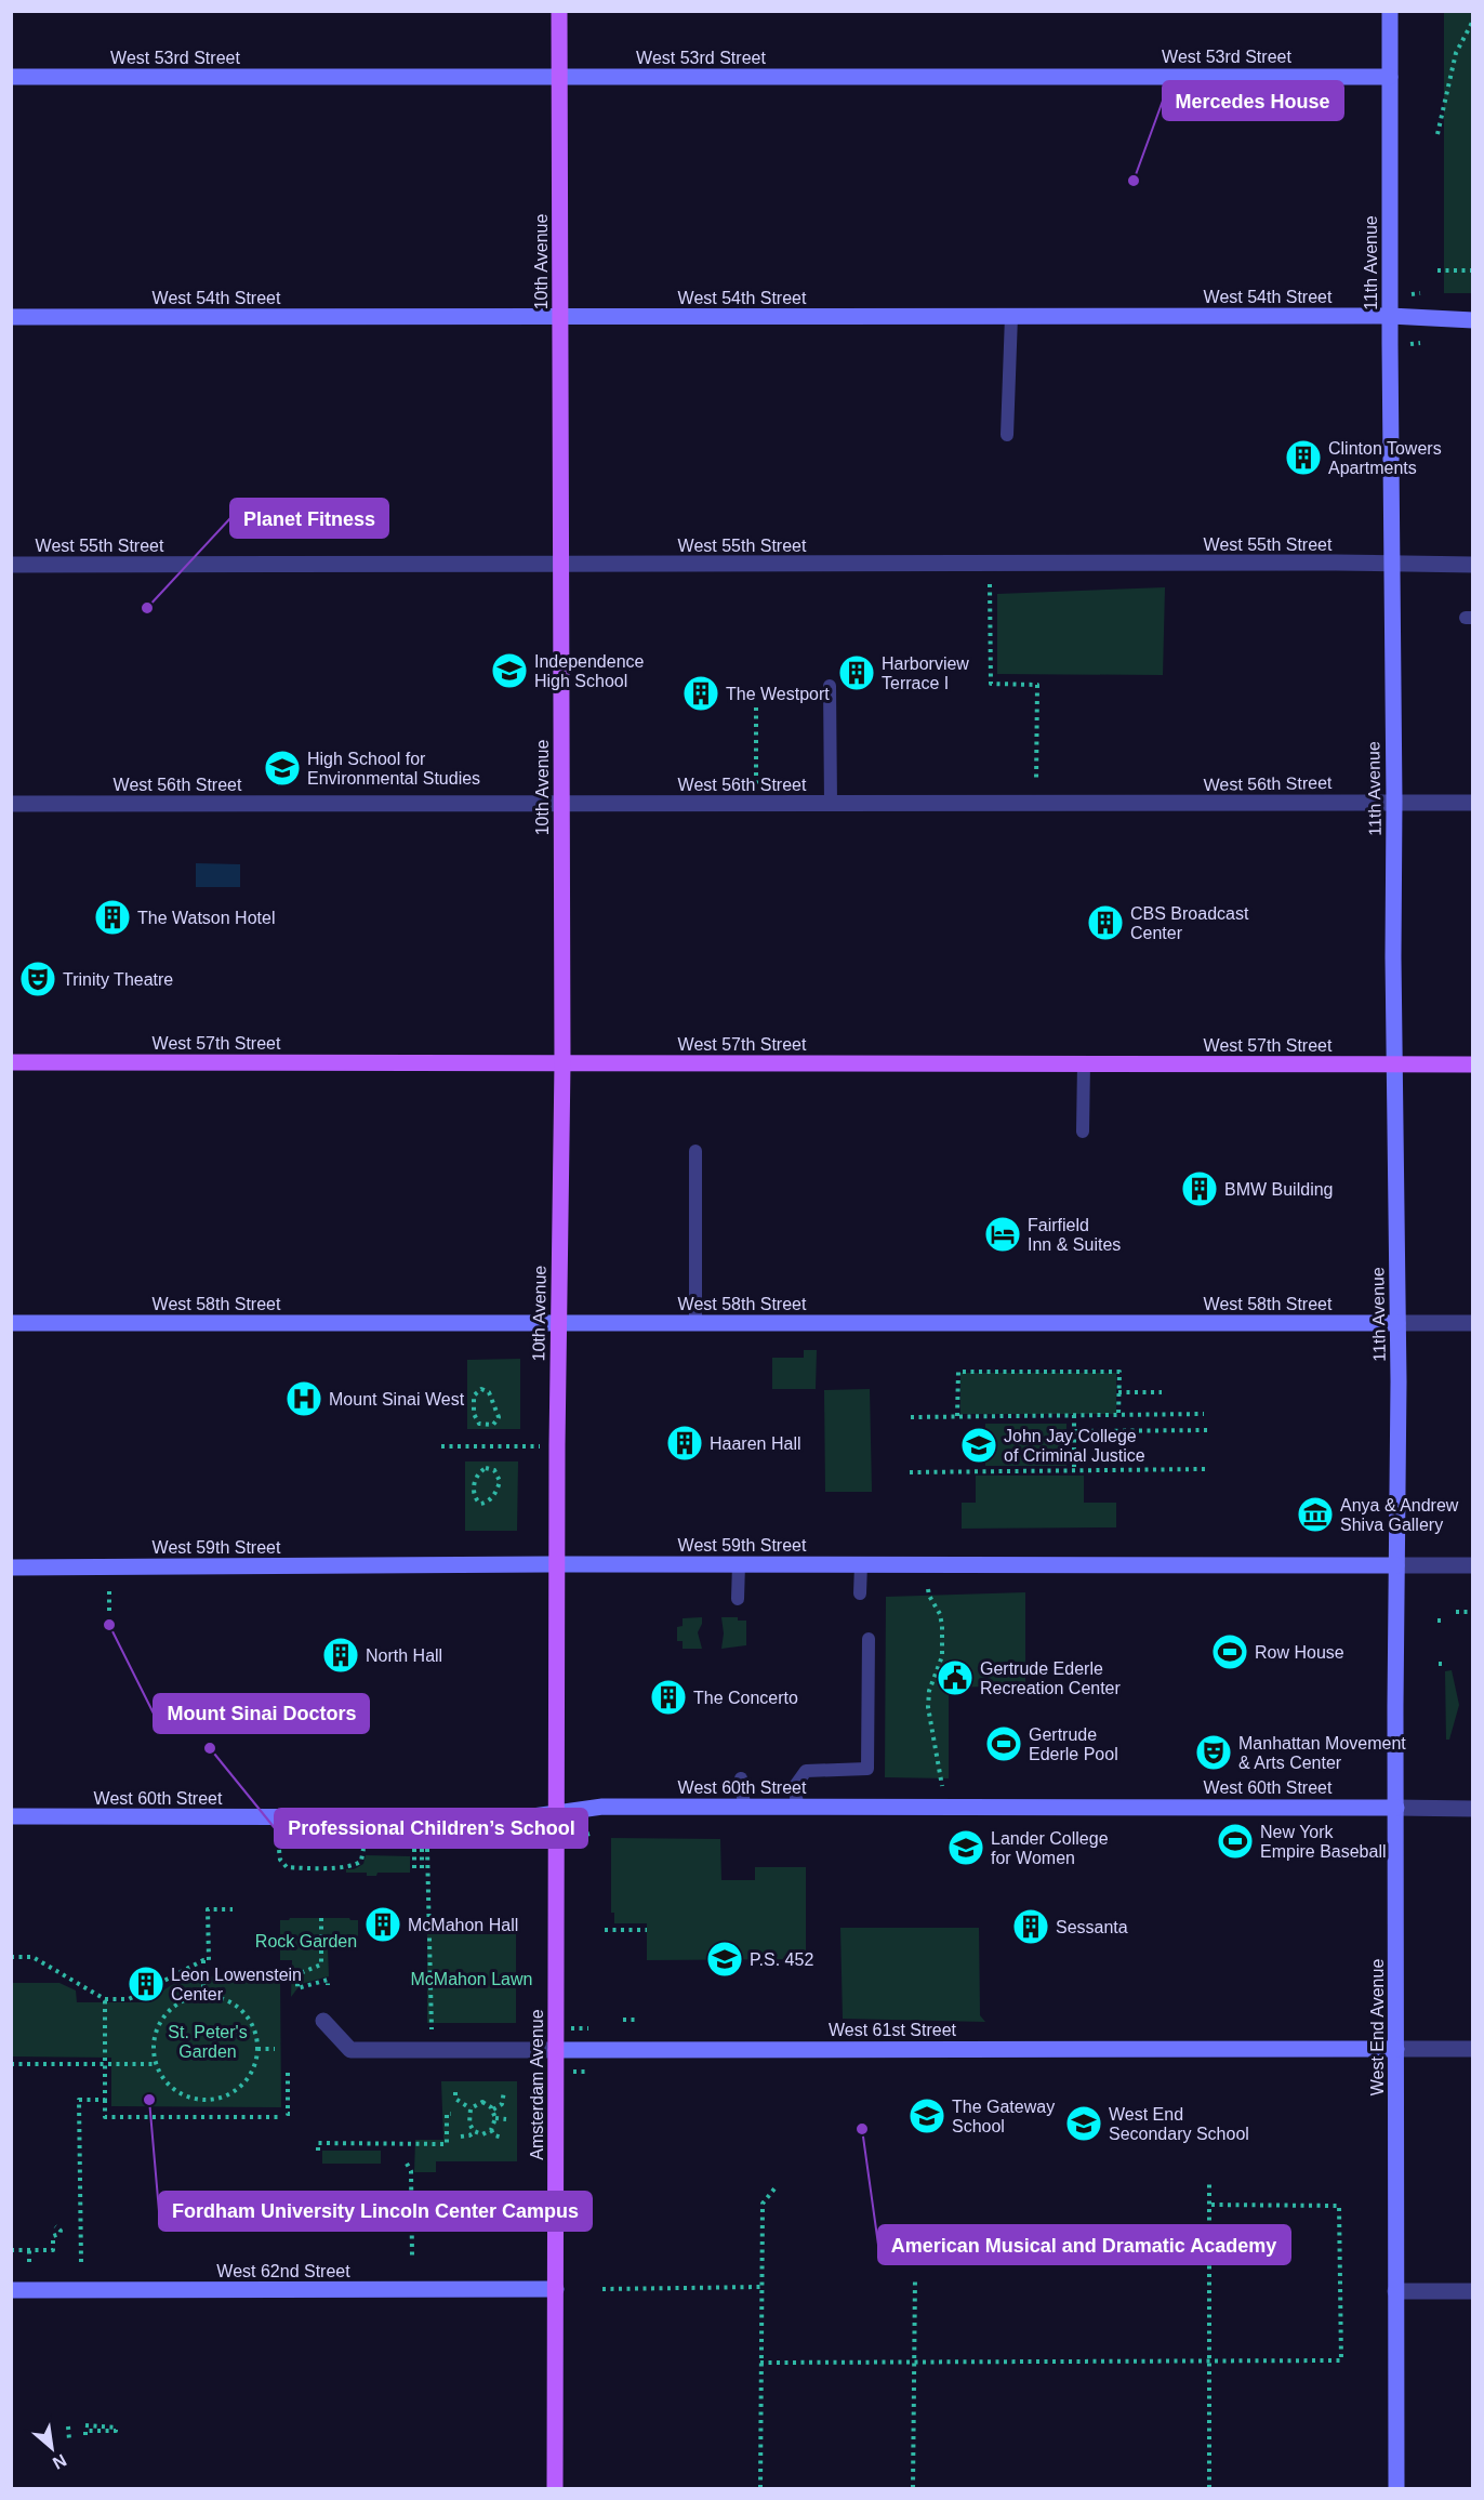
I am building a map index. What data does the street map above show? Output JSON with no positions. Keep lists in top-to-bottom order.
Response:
{
  "streets": {
    "main road": ["10th Avenue", "West 57th Street", "Amsterdam Avenue"],
    "street": [
      "West 53rd Street",
      "11th Avenue",
      "West 54th Street",
      "West 55th Street",
      "West 56th Street",
      "West 58th Street",
      "West 59th Street",
      "West 60th Street",
      "West End Avenue",
      "West 61st Street",
      "West 62nd Street"
    ]
  },
  "crossings": [
    ["West 53rd Street", "10th Avenue"],
    ["West 53rd Street", "11th Avenue"],
    ["10th Avenue", "West 54th Street"],
    ["10th Avenue", "West 55th Street"],
    ["10th Avenue", "West 56th Street"],
    ["10th Avenue", "West 57th Street"],
    ["10th Avenue", "West 58th Street"],
    ["10th Avenue", "West 59th Street"],
    ["10th Avenue", "Amsterdam Avenue"],
    ["11th Avenue", "West 54th Street"],
    ["11th Avenue", "West 55th Street"],
    ["11th Avenue", "West 56th Street"],
    ["11th Avenue", "West 57th Street"],
    ["11th Avenue", "West 58th Street"],
    ["11th Avenue", "West 59th Street"],
    ["11th Avenue", "West End Avenue"],
    ["West 59th Street", "West End Avenue"],
    ["West 59th Street", "Amsterdam Avenue"],
    ["West 60th Street", "West End Avenue"],
    ["West 60th Street", "Amsterdam Avenue"],
    ["West End Avenue", "West 61st Street"],
    ["West 61st Street", "Amsterdam Avenue"],
    ["Amsterdam Avenue", "West 62nd Street"]
  ],
  "parks": ["Rock Garden", "McMahon Lawn", "St. Peter's Garden"],
  "places": {
    "other": [
      "Mercedes House",
      "Planet Fitness",
      "Mount Sinai Doctors",
      "Professional Children’s School",
      "Fordham University Lincoln Center Campus",
      "American Musical and Dramatic Academy"
    ],
    "building": [
      "Clinton Towers Apartments",
      "Harborview Terrace I",
      "The Westport",
      "The Watson Hotel",
      "CBS Broadcast Center",
      "BMW Building",
      "Haaren Hall",
      "North Hall",
      "The Concerto",
      "McMahon Hall",
      "Sessanta",
      "Leon Lowenstein Center"
    ],
    "school or university": [
      "Independence High School",
      "High School for Environmental Studies",
      "John Jay College of Criminal Justice",
      "Lander College for Women",
      "P.S. 452",
      "The Gateway School",
      "West End Secondary School"
    ],
    "theatre": ["Trinity Theatre", "Manhattan Movement & Arts Center"],
    "hotel": ["Fairfield Inn & Suites"],
    "hospital": ["Mount Sinai West"],
    "museum": ["Anya & Andrew Shiva Gallery"],
    "sports": ["Row House", "Gertrude Ederle Pool", "New York Empire Baseball"],
    "public building": ["Gertrude Ederle Recreation Center"]
  },
  "north": "bottom right"
}
